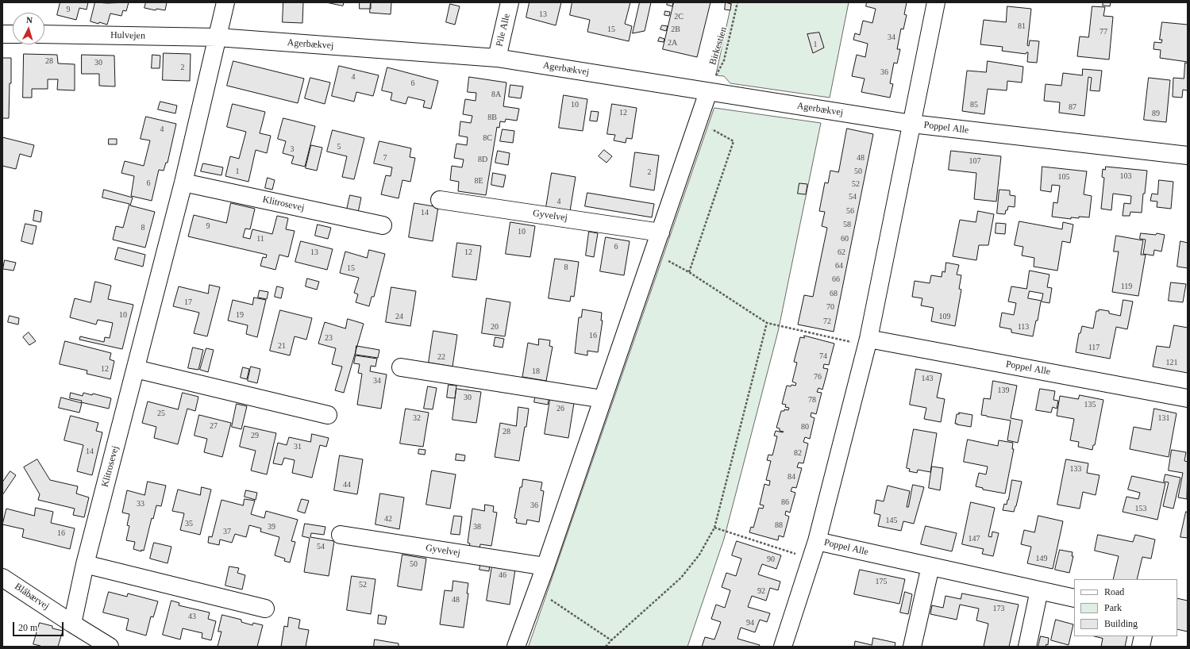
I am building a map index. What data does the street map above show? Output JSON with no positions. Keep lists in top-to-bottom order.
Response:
{
  "streets": {
    "street": [
      "Pile Alle",
      "Hulvejen",
      "Agerbækvej",
      "Poppel Alle",
      "Klitrosevej",
      "Gyvelvej",
      "Blåbærvej"
    ],
    "path": ["Birkestien"]
  },
  "crossings": [
    ["Pile Alle", "Agerbækvej"],
    ["Hulvejen", "Agerbækvej"],
    ["Hulvejen", "Klitrosevej"],
    ["Agerbækvej", "Birkestien"],
    ["Agerbækvej", "Poppel Alle"],
    ["Agerbækvej", "Klitrosevej"],
    ["Klitrosevej", "Blåbærvej"]
  ],
  "house_numbers": [
    "9",
    "13",
    "2C",
    "81",
    "15",
    "2B",
    "77",
    "34",
    "2A",
    "1",
    "28",
    "30",
    "2",
    "36",
    "4",
    "6",
    "8A",
    "10",
    "85",
    "87",
    "12",
    "89",
    "8B",
    "4",
    "8C",
    "5",
    "3",
    "7",
    "48",
    "8D",
    "107",
    "1",
    "50",
    "2",
    "103",
    "105",
    "8E",
    "6",
    "52",
    "54",
    "4",
    "56",
    "14",
    "58",
    "9",
    "8",
    "10",
    "11",
    "60",
    "6",
    "13",
    "12",
    "62",
    "64",
    "8",
    "15",
    "66",
    "119",
    "68",
    "17",
    "70",
    "10",
    "19",
    "24",
    "109",
    "72",
    "20",
    "113",
    "16",
    "23",
    "21",
    "117",
    "74",
    "22",
    "121",
    "12",
    "18",
    "76",
    "143",
    "34",
    "139",
    "30",
    "78",
    "135",
    "26",
    "25",
    "32",
    "131",
    "27",
    "80",
    "28",
    "29",
    "31",
    "14",
    "82",
    "133",
    "84",
    "44",
    "86",
    "33",
    "36",
    "153",
    "42",
    "145",
    "35",
    "88",
    "39",
    "38",
    "37",
    "16",
    "147",
    "54",
    "149",
    "90",
    "50",
    "46",
    "175",
    "52",
    "92",
    "48",
    "173",
    "43",
    "94"
  ],
  "legend": ["Road", "Park", "Building"],
  "scale_bar": "20 m",
  "north": "top"
}
